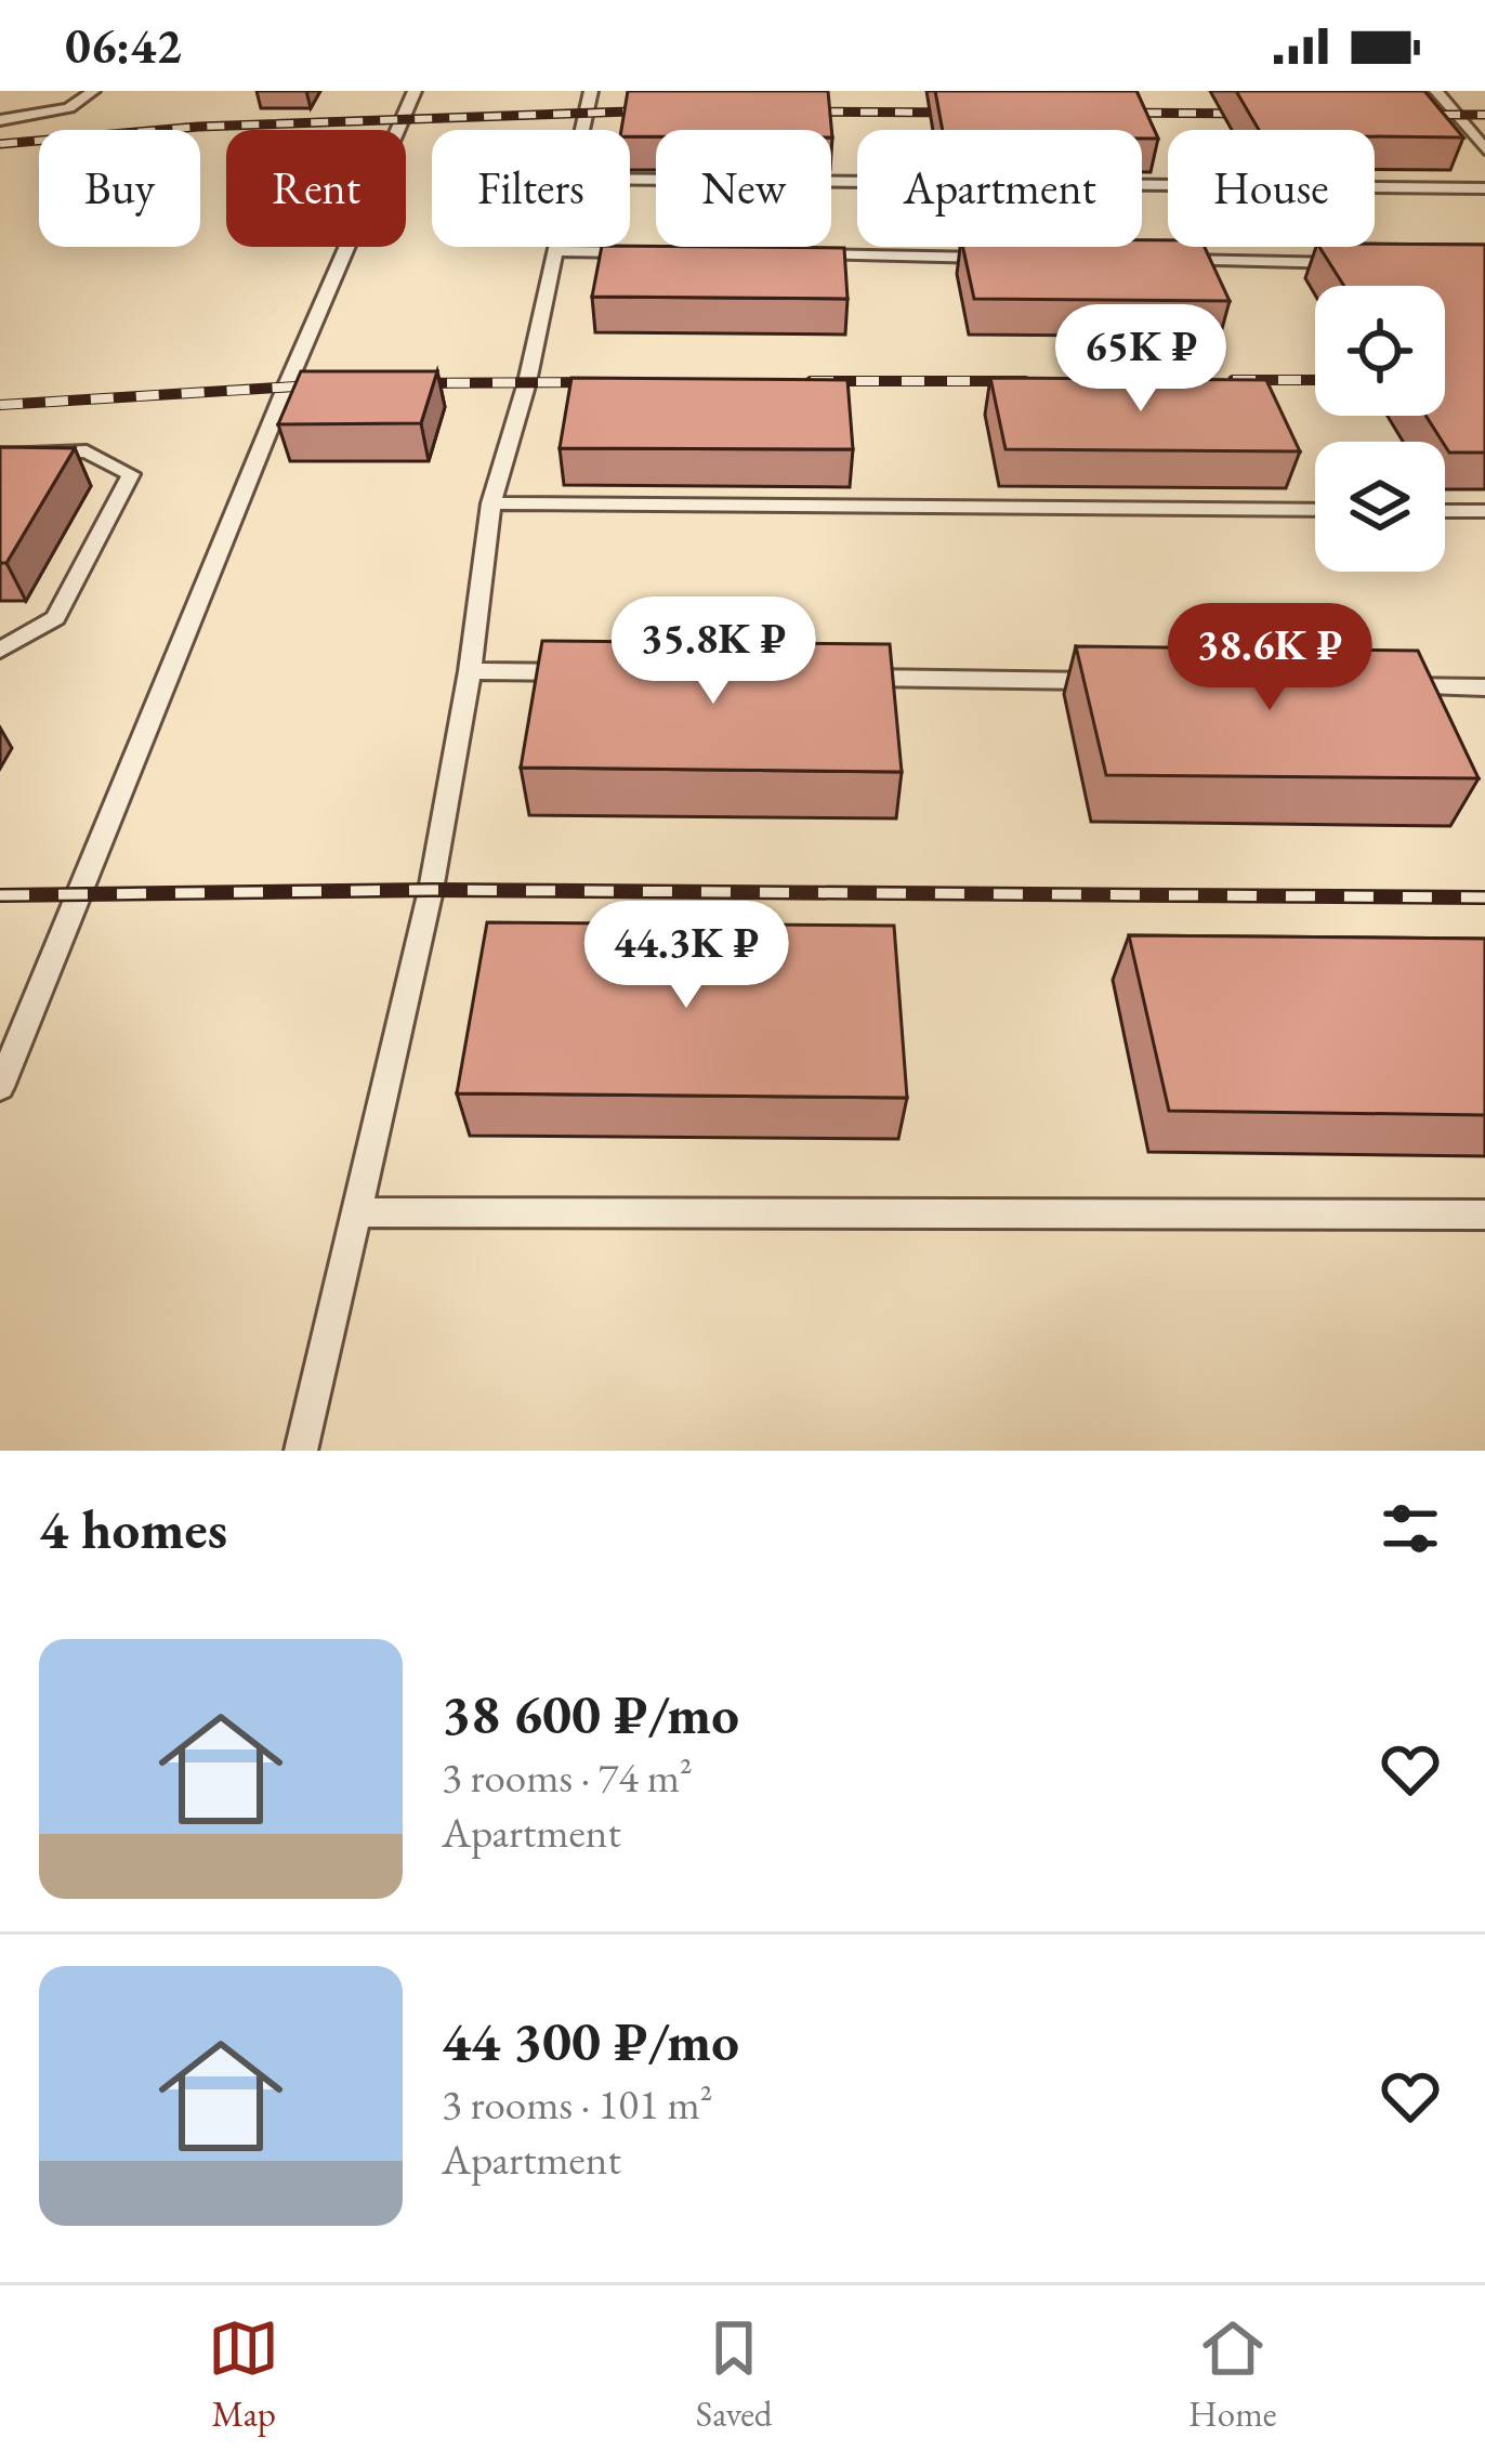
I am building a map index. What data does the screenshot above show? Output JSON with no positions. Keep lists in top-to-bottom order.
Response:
{
  "page": {
    "status": "06:42",
    "chip": [
      "Buy",
      "Rent",
      "Filters",
      "New",
      "Apartment",
      "House"
    ],
    "price": [
      "65K ₽",
      "35.8K ₽",
      "38.6K ₽",
      "44.3K ₽"
    ],
    "heading": "4 homes",
    "list": [
      {
        "name": "38 600 ₽/mo",
        "note": "3 rooms · 74 m² · Apartment"
      },
      {
        "name": "44 300 ₽/mo",
        "note": "3 rooms · 101 m² · Apartment"
      }
    ],
    "tabs": ["Map", "Saved", "Home"]
  }
}
